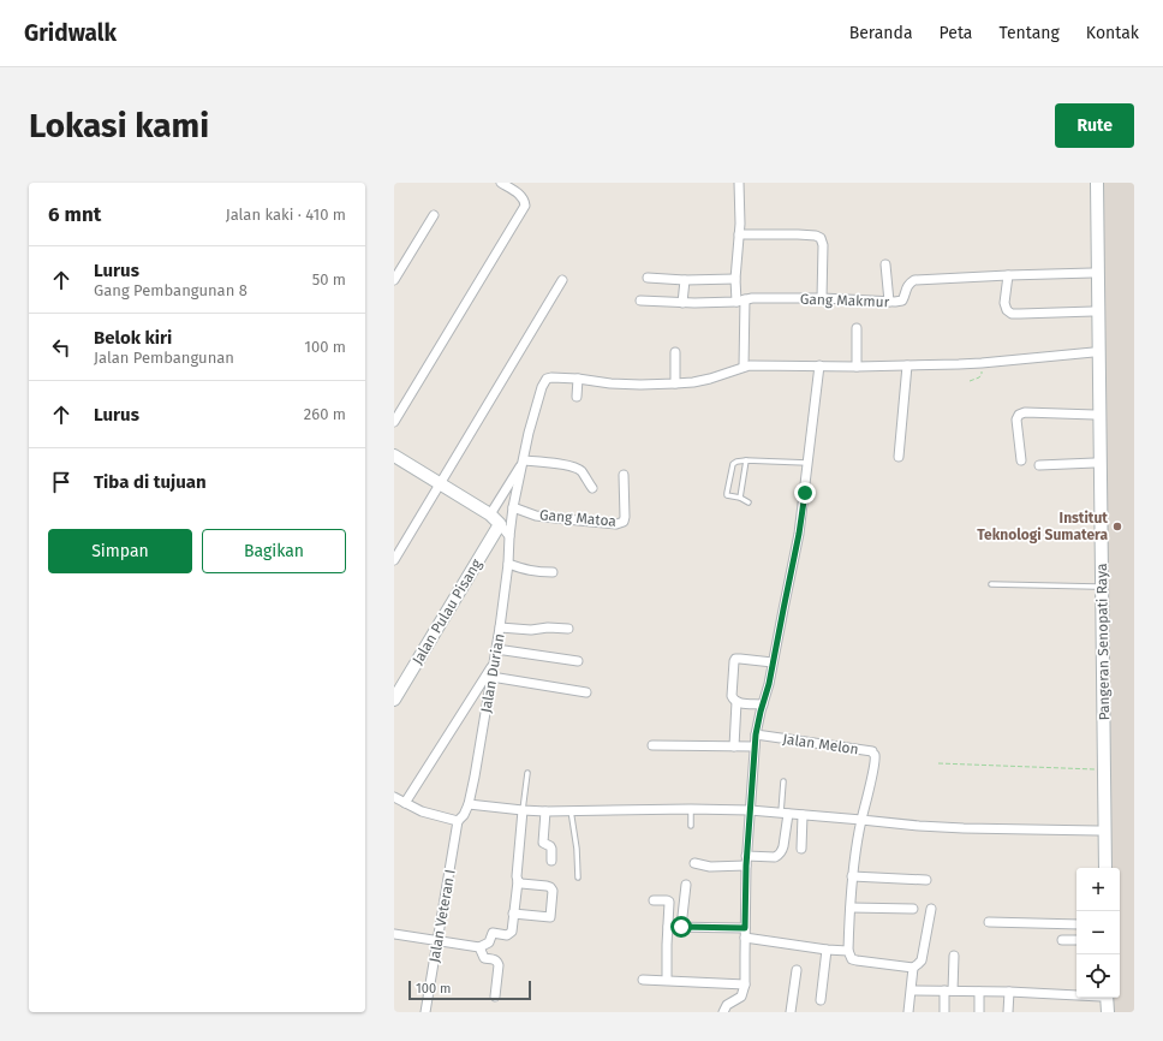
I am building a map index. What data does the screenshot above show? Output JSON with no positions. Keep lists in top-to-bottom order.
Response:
{
  "streets": {
    "street": [
      "Gang Makmur",
      "Gang Matoa",
      "Jalan Pulau Pisang",
      "Pangeran Senopati Raya",
      "Jalan Durian",
      "Jalan Melon",
      "Jalan Veteran I"
    ]
  },
  "crossings": [
    ["Gang Makmur", "Pangeran Senopati Raya"],
    ["Gang Matoa", "Jalan Durian"],
    ["Pangeran Senopati Raya", "Jalan Durian"],
    ["Jalan Durian", "Jalan Veteran I"]
  ],
  "places": ["Institut Teknologi Sumatera"],
  "scale_bar": "100 m",
  "page": {
    "header": "Gridwalk",
    "nav": [
      "Beranda",
      "Peta",
      "Tentang",
      "Kontak"
    ],
    "buttons": [
      "Rute",
      ["Simpan", "Bagikan"]
    ],
    "title": "Lokasi kami",
    "heading": ["6 mnt", "Jalan kaki · 410 m"],
    "list": [
      ["Lurus", "Gang Pembangunan 8", "50 m"],
      ["Belok kiri", "Jalan Pembangunan", "100 m"],
      ["Lurus", "260 m"],
      "Tiba di tujuan"
    ],
    "map_buttons": ["+", "−"],
    "scale": "100 m"
  }
}
